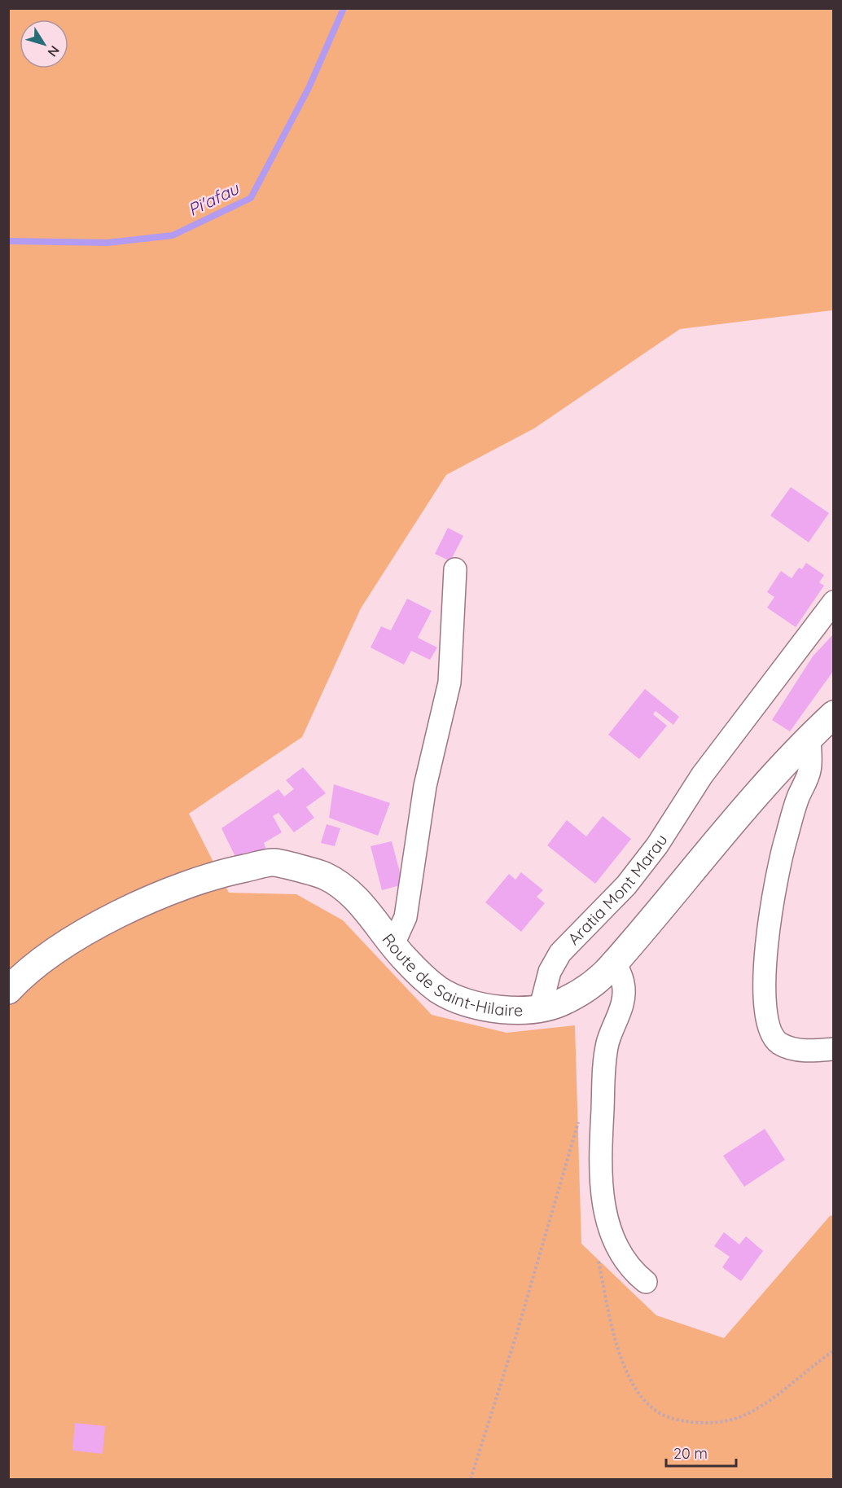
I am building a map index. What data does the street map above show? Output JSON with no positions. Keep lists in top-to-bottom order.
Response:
{
  "streets": {
    "street": ["Aratia Mont Marau", "Route de Saint-Hilaire"]
  },
  "crossings": [
    ["Aratia Mont Marau", "Route de Saint-Hilaire"]
  ],
  "water": ["Pi'afau"],
  "scale_bar": "20 m",
  "north": "bottom right"
}
